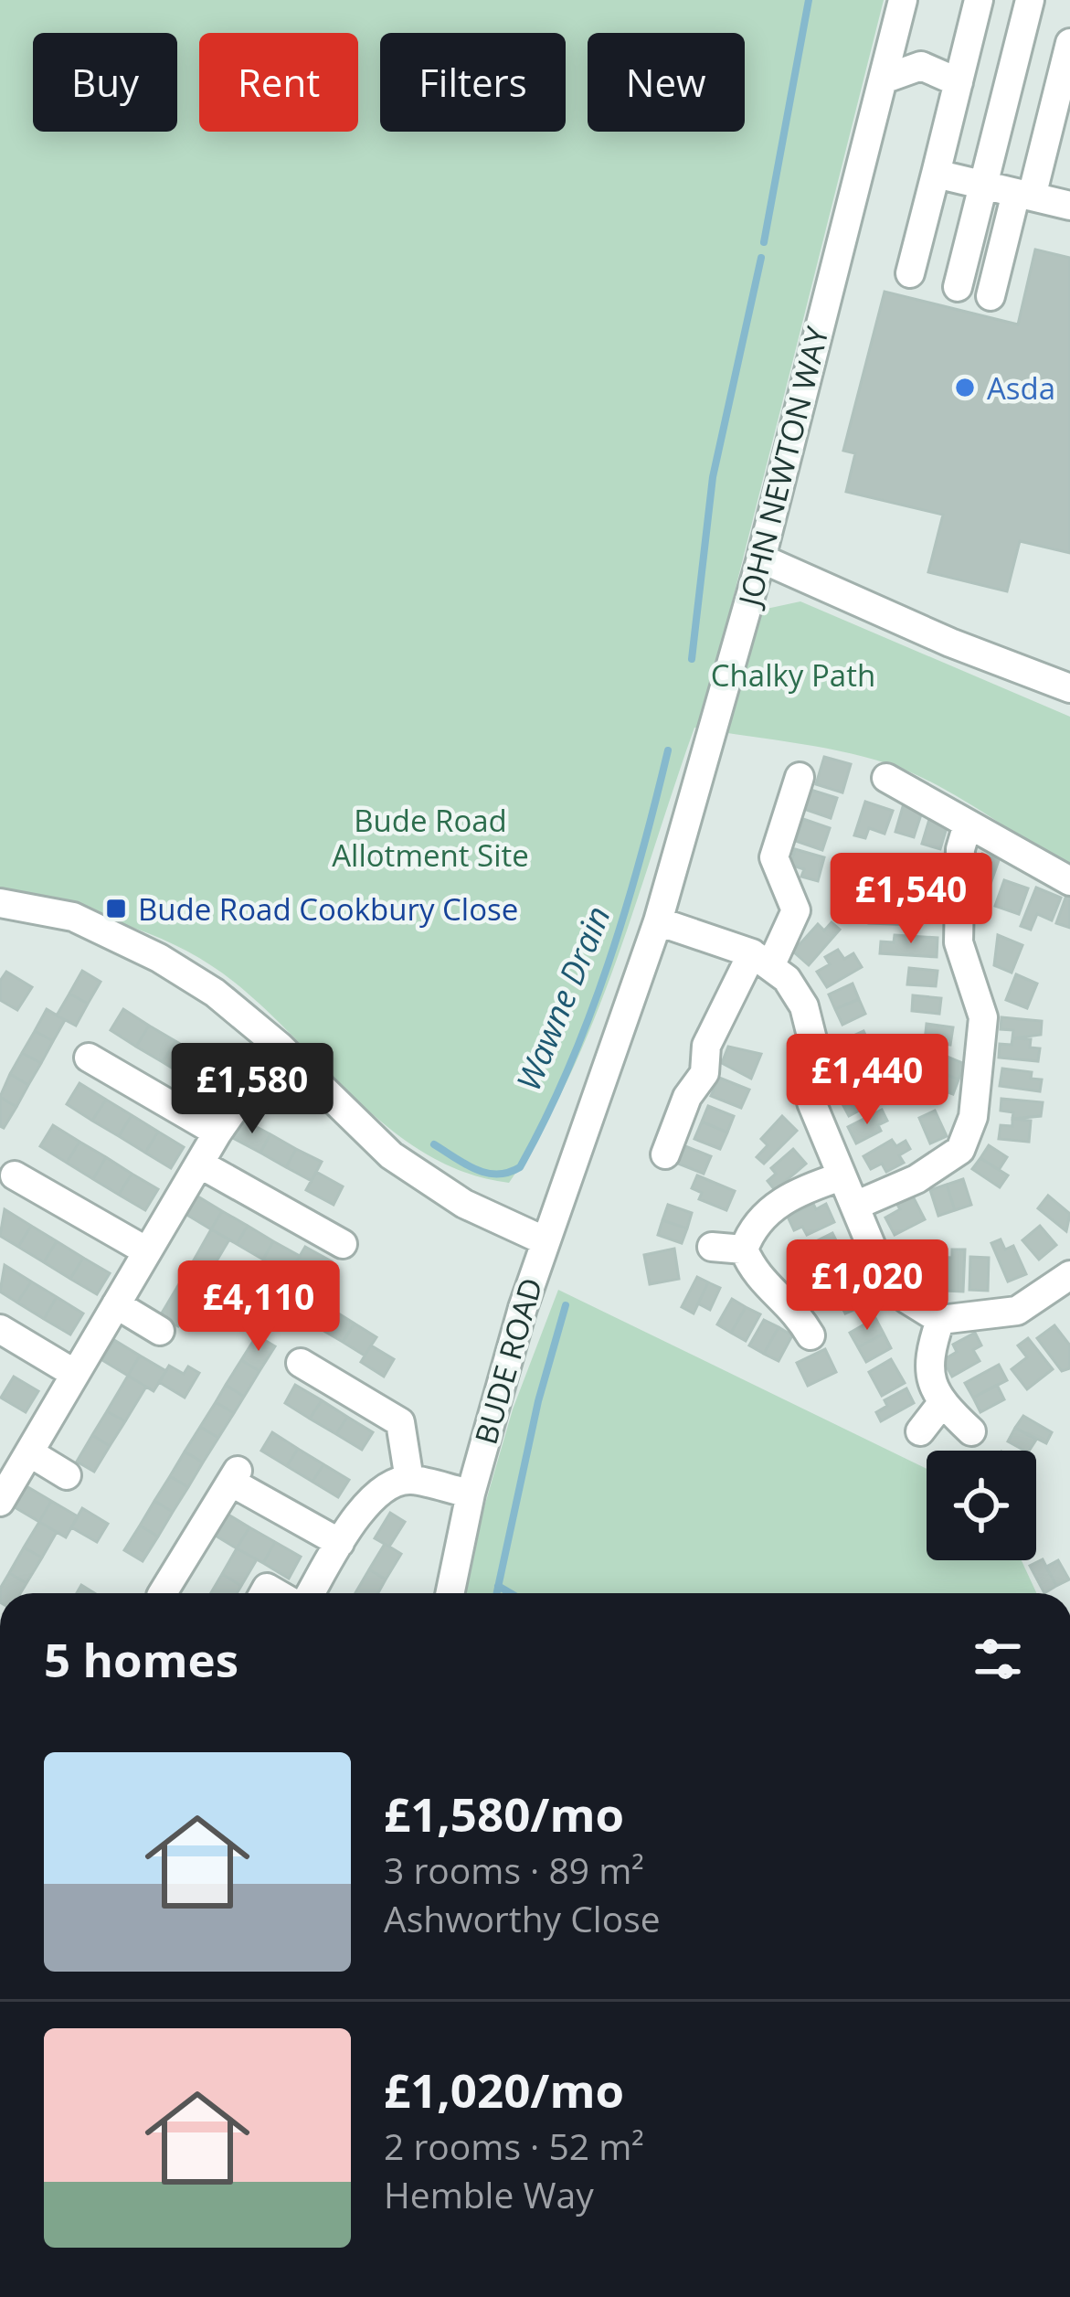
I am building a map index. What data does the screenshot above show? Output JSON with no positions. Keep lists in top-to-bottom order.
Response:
{
  "streets": {
    "street": ["JOHN NEWTON WAY", "BUDE ROAD"]
  },
  "crossings": [
    ["JOHN NEWTON WAY", "BUDE ROAD"]
  ],
  "water": ["Wawne Drain"],
  "parks": ["Chalky Path", "Bude Road Allotment Site"],
  "places": {
    "other": ["Asda"],
    "transit": ["Bude Road Cookbury Close"]
  },
  "page": {
    "chip": [
      "Buy",
      "Rent",
      "Filters",
      "New"
    ],
    "price": [
      "£1,540",
      "£1,440",
      "£1,580",
      "£1,020",
      "£4,110"
    ],
    "heading": "5 homes",
    "list": [
      {
        "name": "£1,580/mo",
        "note": "3 rooms · 89 m² · Ashworthy Close"
      },
      {
        "name": "£1,020/mo",
        "note": "2 rooms · 52 m² · Hemble Way"
      }
    ]
  }
}
